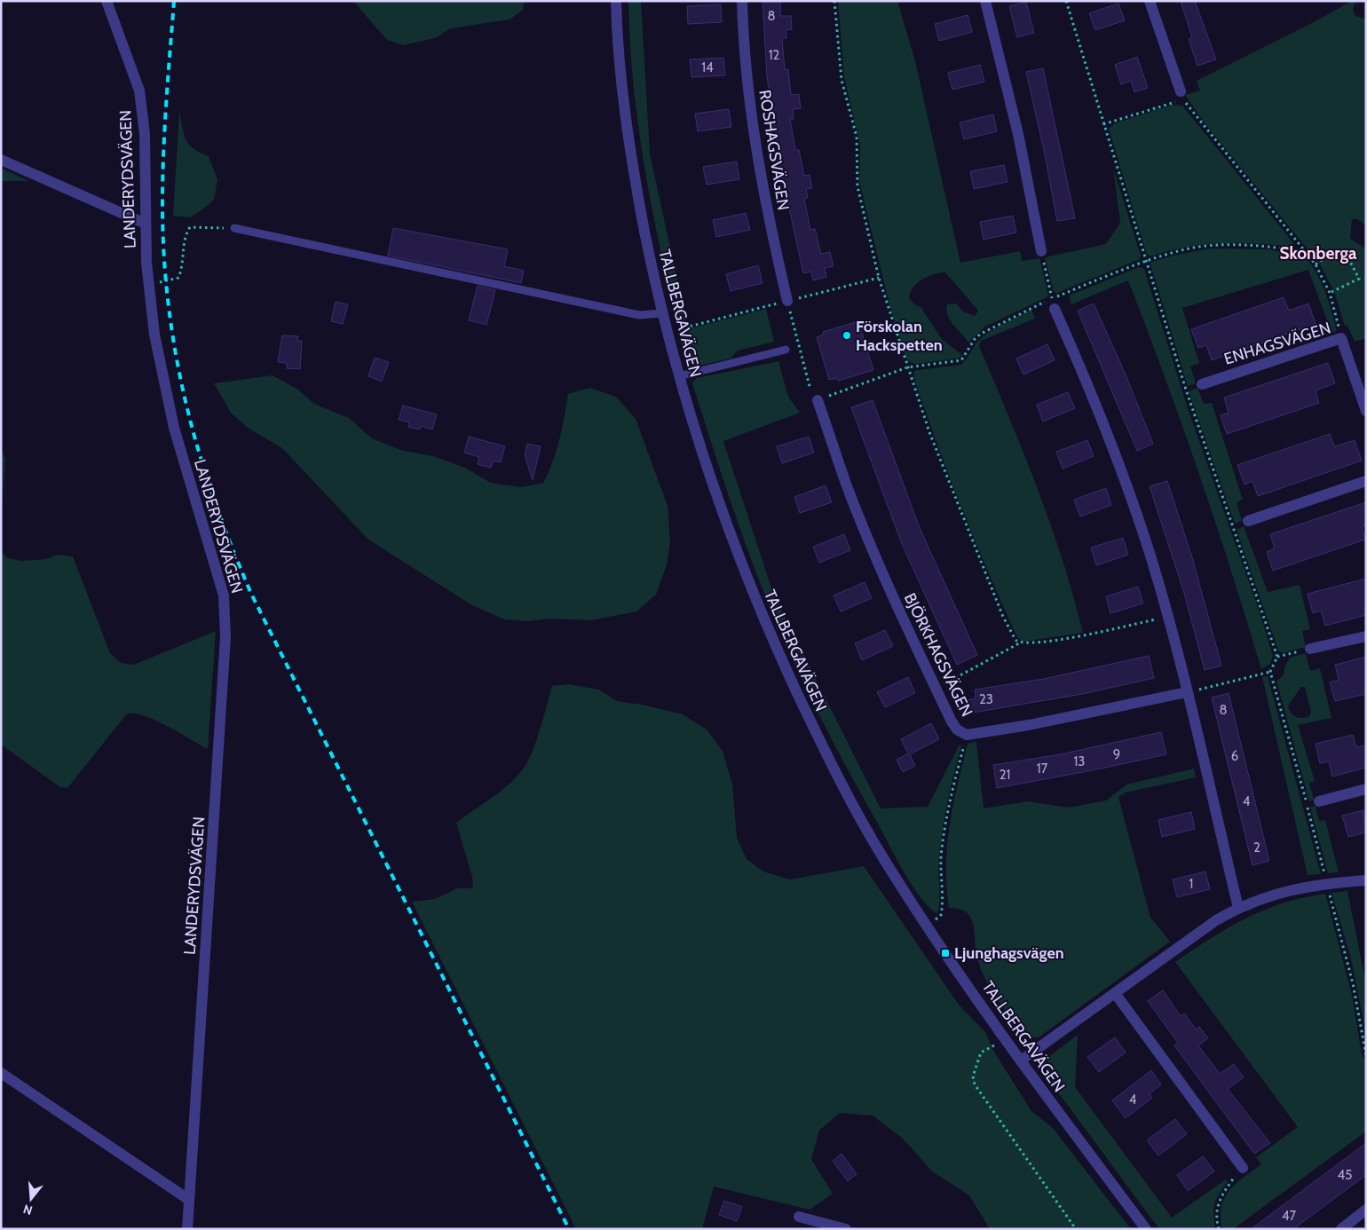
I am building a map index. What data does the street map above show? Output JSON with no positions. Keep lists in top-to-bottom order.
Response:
{
  "streets": {
    "street": [
      "ROSHAGSVÄGEN",
      "LANDERYDSVÄGEN",
      "TALLBERGAVÄGEN",
      "ENHAGSVÄGEN",
      "BJÖRKHAGSVÄGEN"
    ]
  },
  "districts": ["Skonberga"],
  "places": {
    "other": ["Förskolan Hackspetten"],
    "transit": ["Ljunghagsvägen"]
  },
  "house_numbers": [
    "8",
    "12",
    "14",
    "23",
    "8",
    "9",
    "6",
    "13",
    "17",
    "21",
    "4",
    "2",
    "1",
    "4",
    "45",
    "47"
  ],
  "north": "bottom"
}
